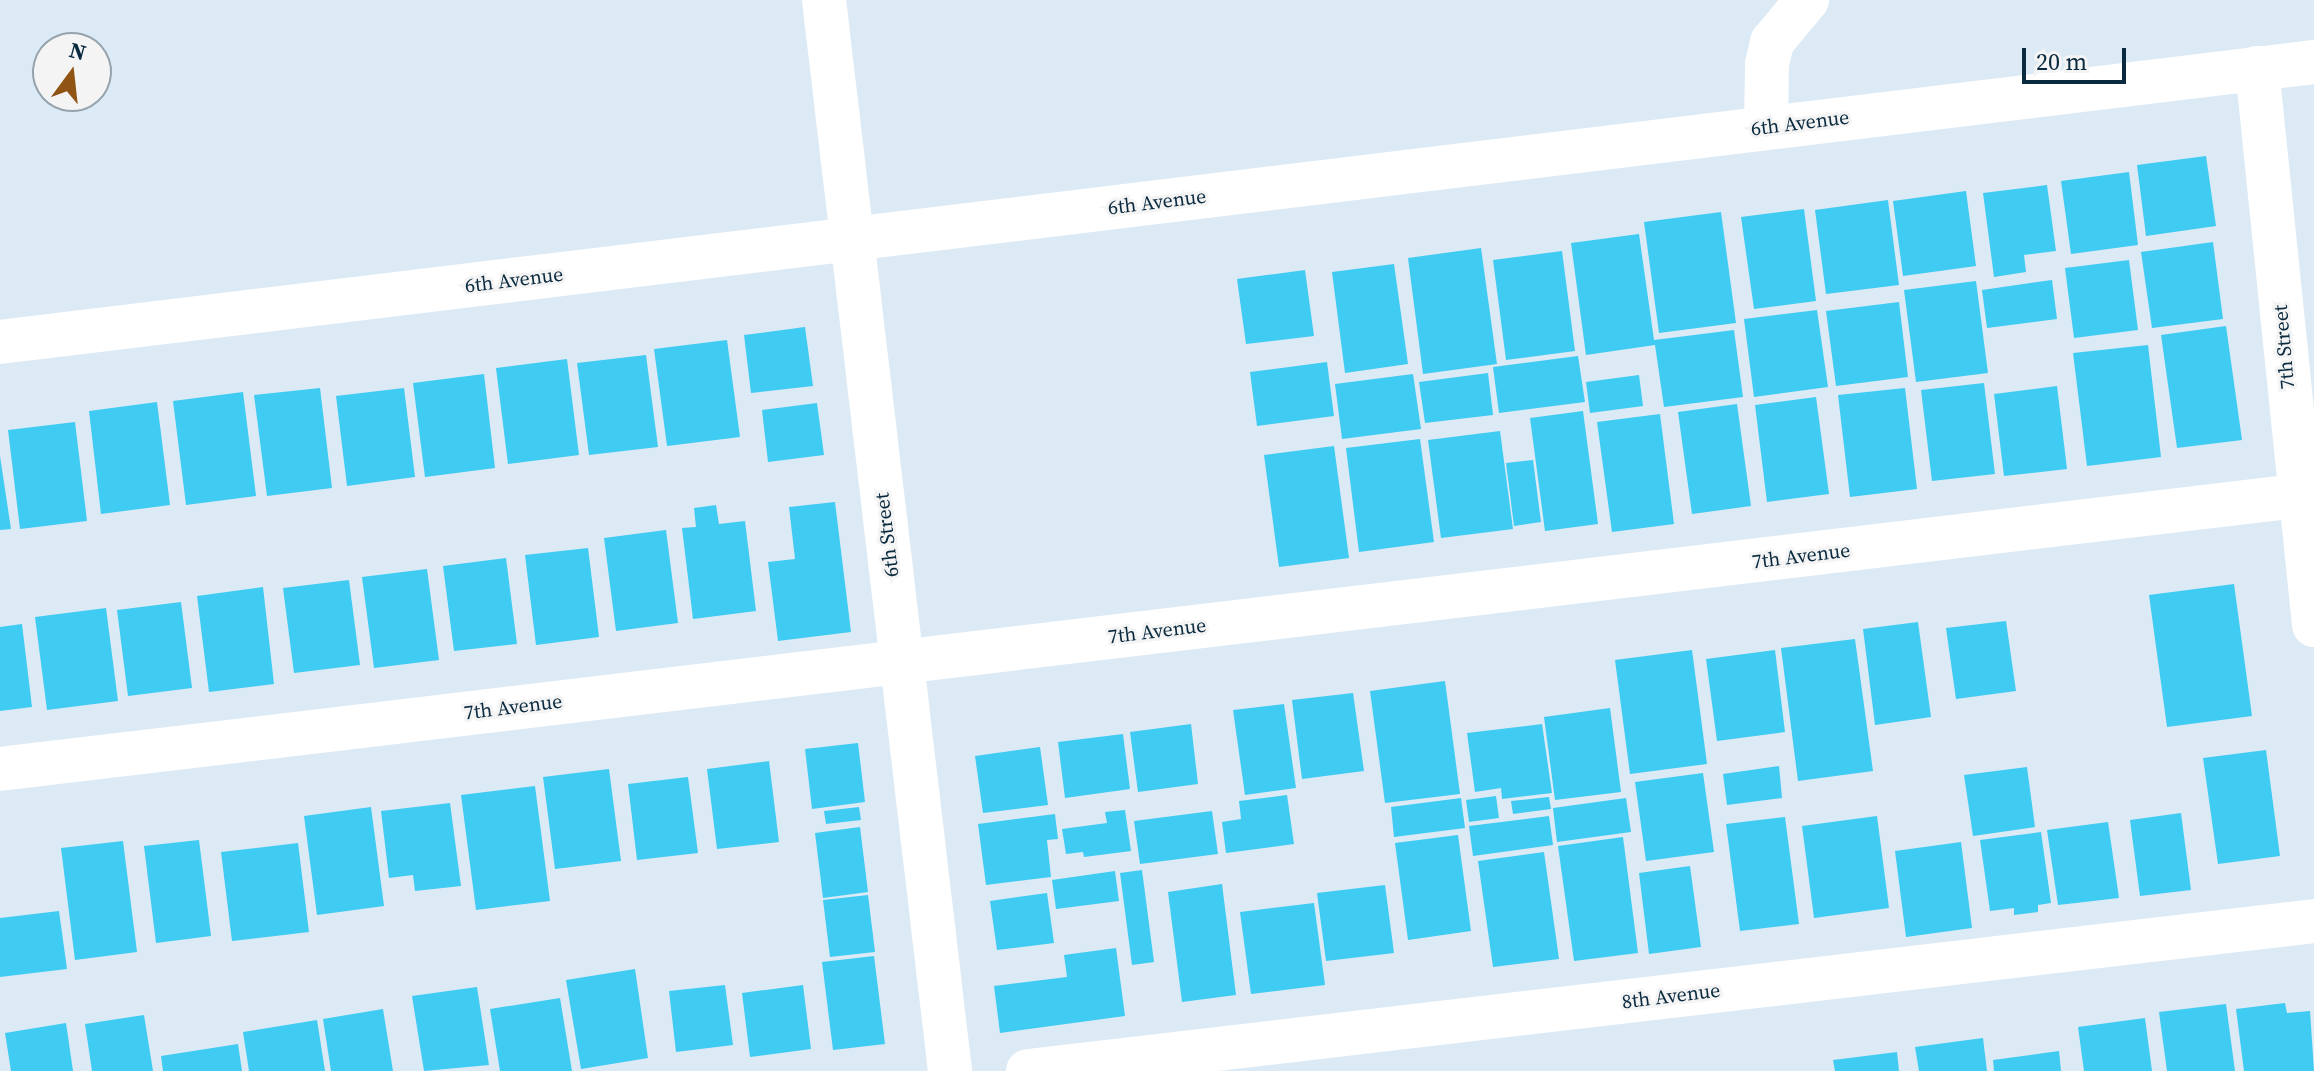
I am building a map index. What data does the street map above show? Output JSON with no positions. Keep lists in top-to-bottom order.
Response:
{
  "streets": {
    "street": [
      "6th Avenue",
      "7th Street",
      "6th Street",
      "7th Avenue",
      "8th Avenue"
    ]
  },
  "crossings": [
    ["6th Avenue", "7th Street"],
    ["6th Avenue", "6th Street"],
    ["7th Street", "7th Avenue"],
    ["6th Street", "7th Avenue"]
  ],
  "scale_bar": "20 m",
  "north": "top"
}
